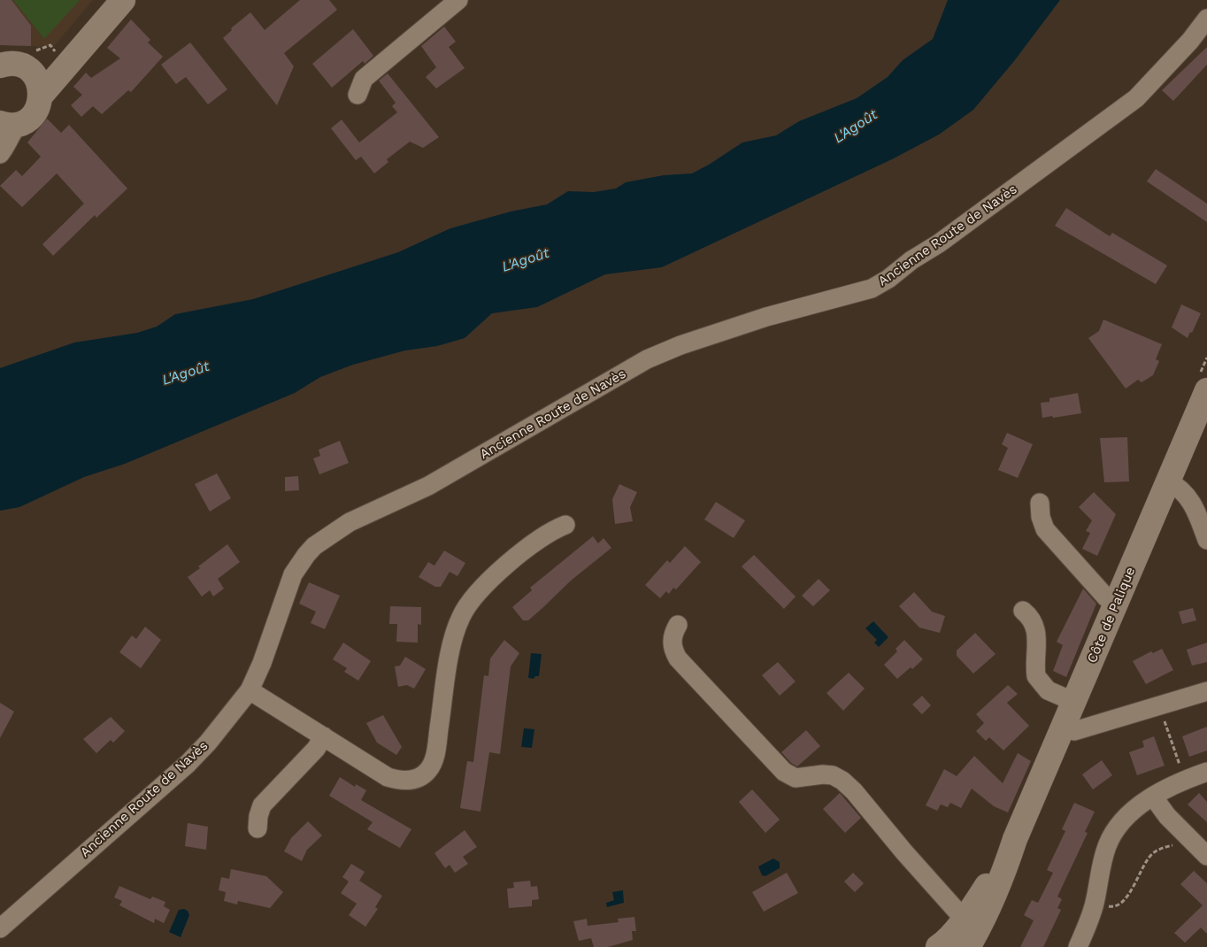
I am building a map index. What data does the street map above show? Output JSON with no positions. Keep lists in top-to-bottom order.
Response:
{
  "streets": {
    "main road": ["Côte de Palique"],
    "street": ["Ancienne Route de Navès"]
  },
  "water": ["L'Agoût"]
}
